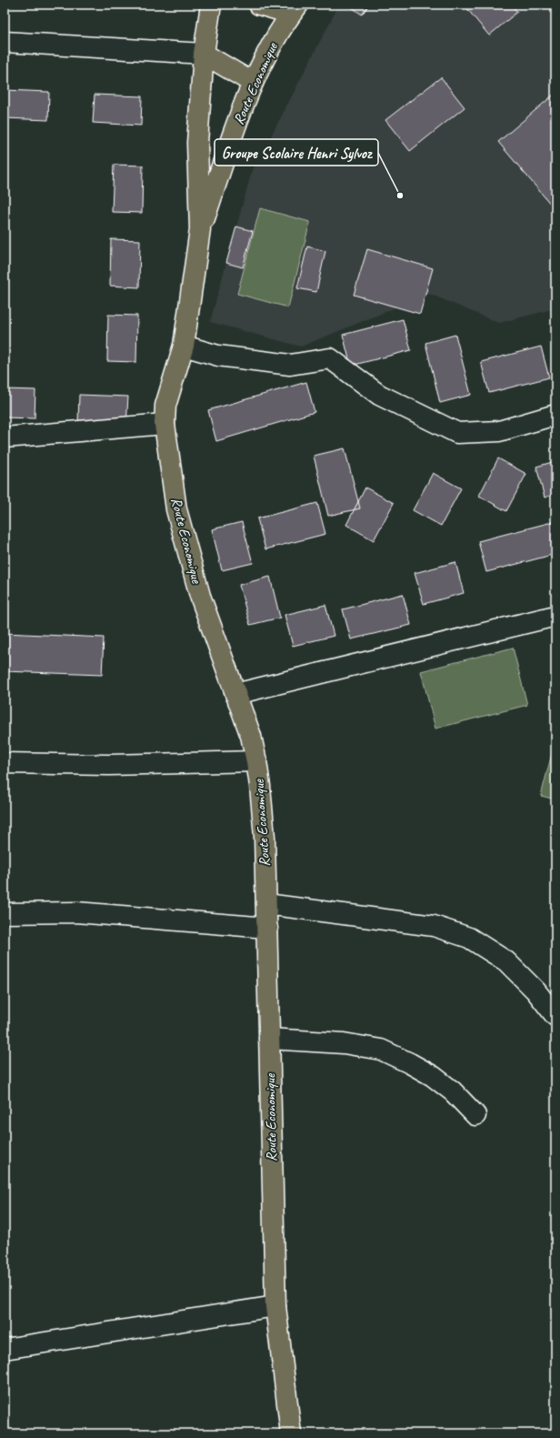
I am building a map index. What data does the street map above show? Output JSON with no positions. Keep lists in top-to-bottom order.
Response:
{
  "streets": {
    "highway": ["Route Economique"]
  },
  "places": ["Groupe Scolaire Henri Sylvoz"]
}
